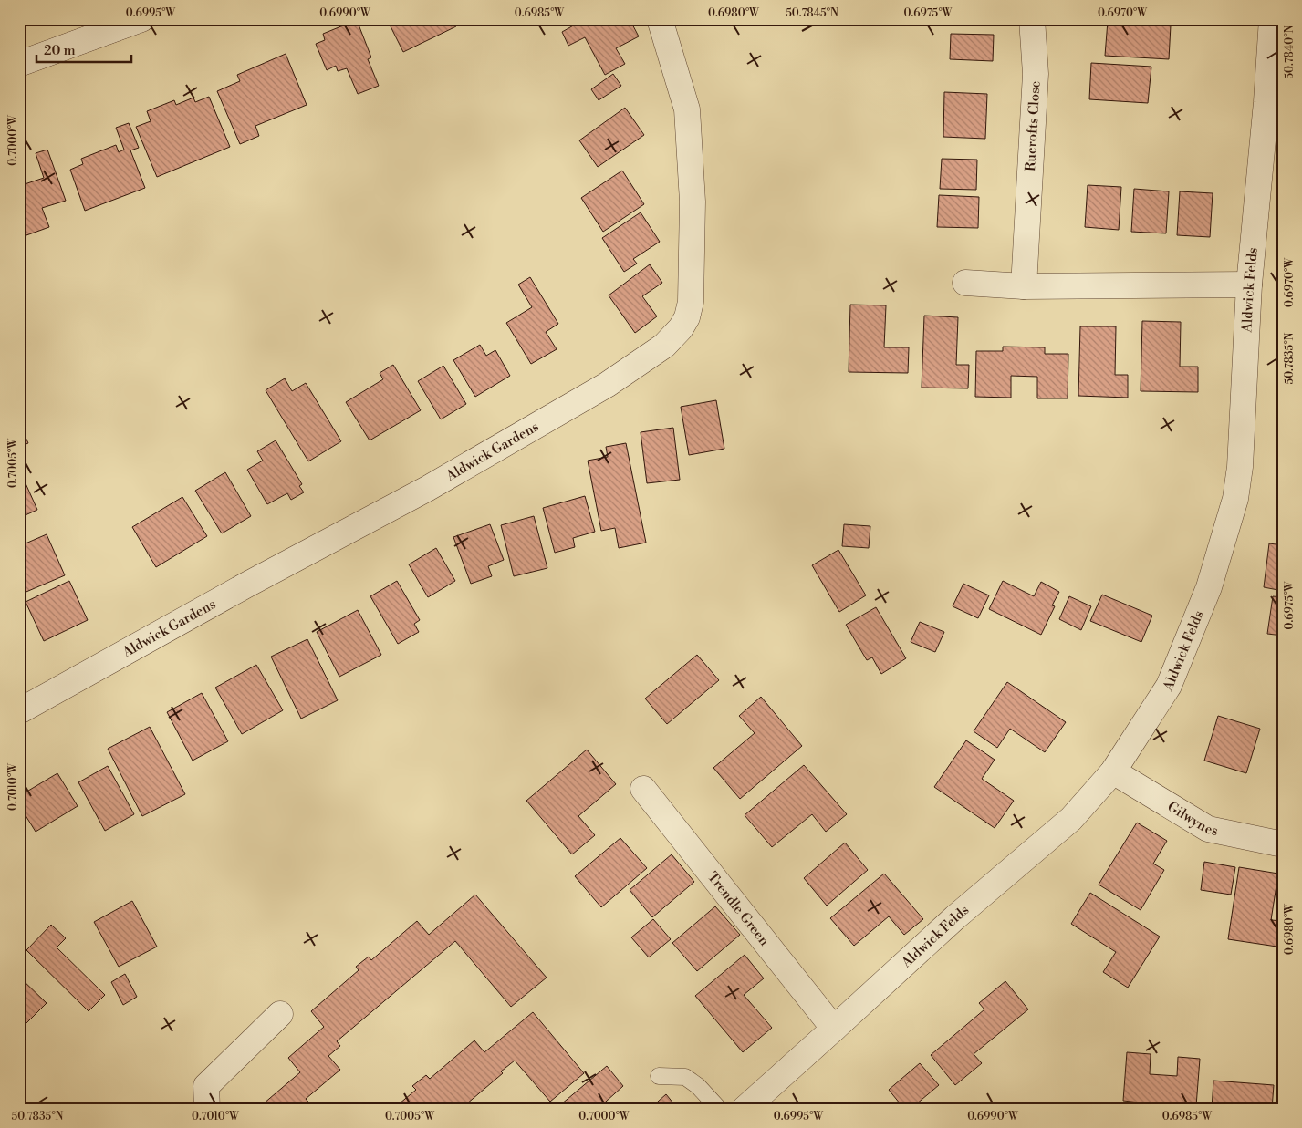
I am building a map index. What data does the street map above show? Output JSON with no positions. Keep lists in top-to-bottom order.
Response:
{
  "streets": {
    "street": [
      "Rucrofts Close",
      "Aldwick Felds",
      "Aldwick Gardens",
      "Gilwynes",
      "Trendle Green"
    ]
  },
  "crossings": [
    ["Aldwick Felds", "Gilwynes"],
    ["Aldwick Felds", "Trendle Green"]
  ],
  "scale_bar": "20 m",
  "coordinates": [
    "0.6995°W",
    "0.6990°W",
    "0.6985°W",
    "0.6980°W",
    "50.7845°N",
    "0.6975°W",
    "0.6970°W",
    "50.7840°N",
    "0.7000°W",
    "50.7835°N",
    "0.7005°W",
    "0.7010°W"
  ]
}
